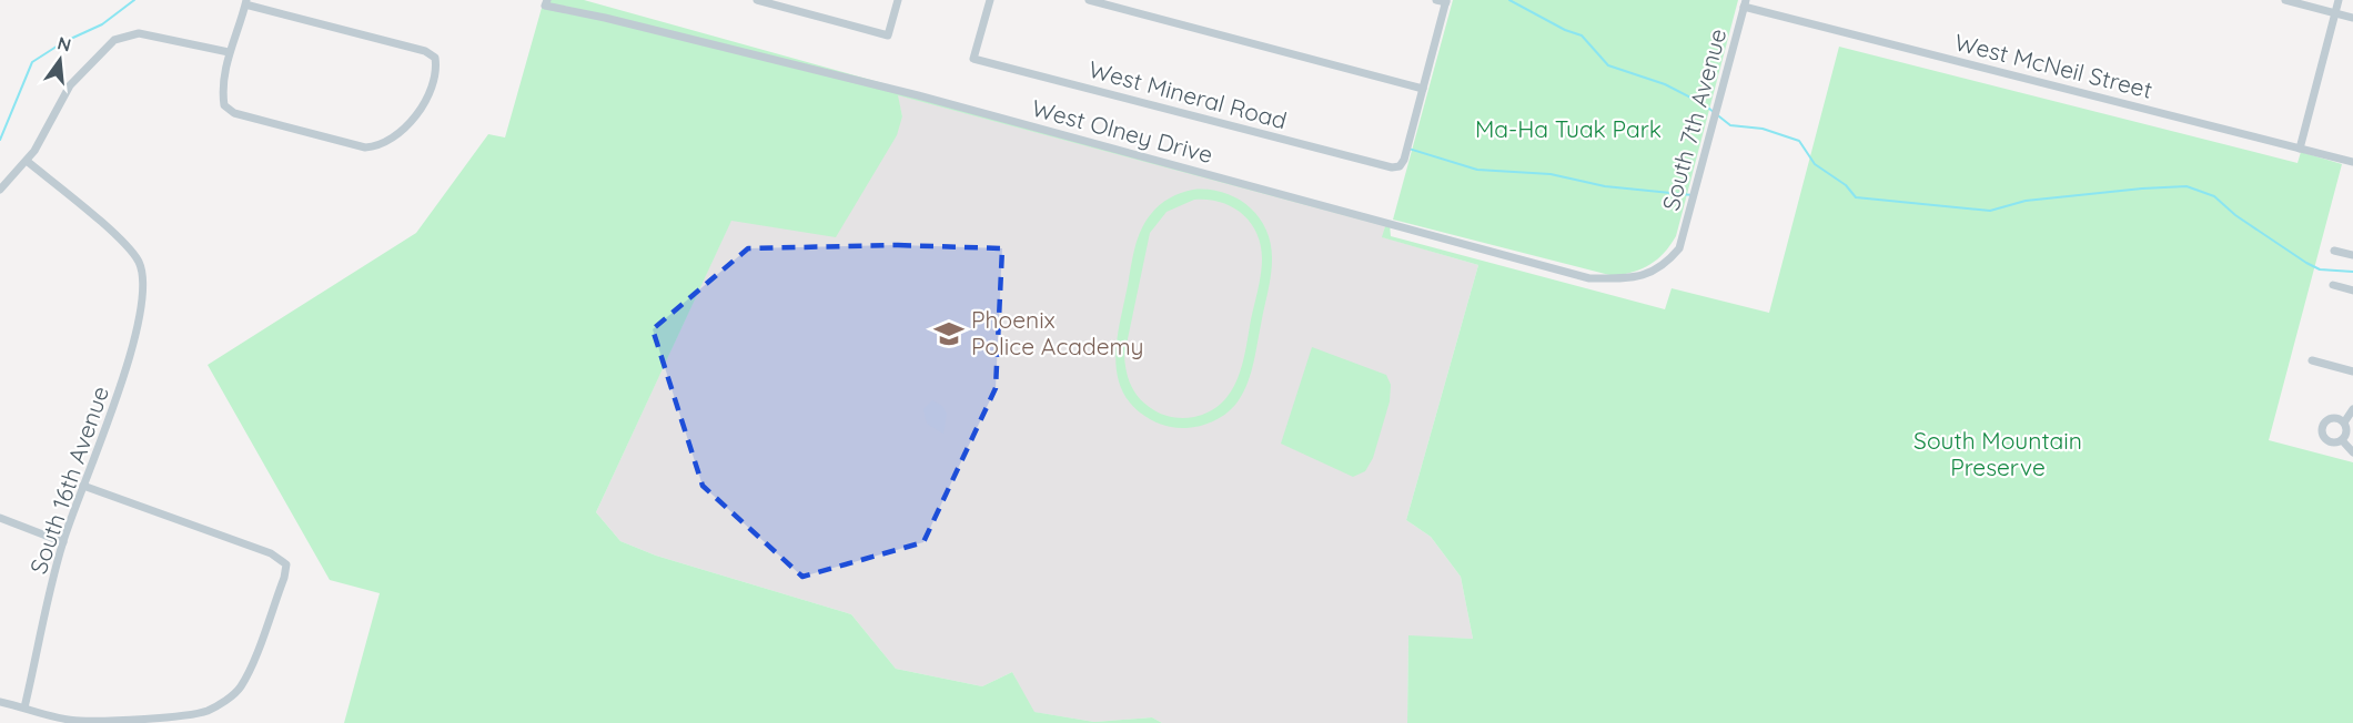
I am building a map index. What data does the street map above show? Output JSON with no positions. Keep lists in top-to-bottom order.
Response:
{
  "streets": {
    "street": [
      "West McNeil Street",
      "West Mineral Road",
      "South 7th Avenue",
      "West Olney Drive",
      "South 16th Avenue"
    ]
  },
  "crossings": [
    ["West McNeil Street", "South 7th Avenue"],
    ["South 7th Avenue", "West Olney Drive"]
  ],
  "parks": ["Ma-Ha Tuak Park", "South Mountain Preserve"],
  "places": {
    "school or university": ["Phoenix Police Academy"]
  },
  "north": "top"
}
